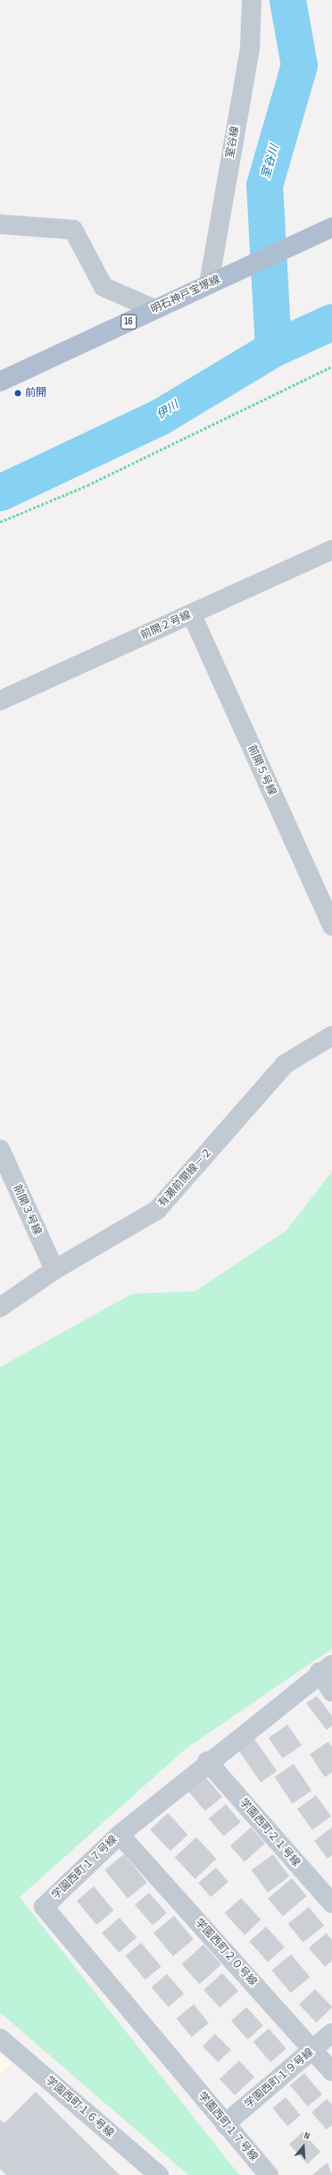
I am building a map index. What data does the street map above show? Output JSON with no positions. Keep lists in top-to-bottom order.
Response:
{
  "streets": {
    "main road": ["明石神戸宝塚線", "16"],
    "street": [
      "室谷線",
      "前開２号線",
      "前開５号線",
      "有瀬前開線－２",
      "前開３号線",
      "学園西町２１号線",
      "学園西町１７号線",
      "学園西町２０号線",
      "学園西町１９号線",
      "学園西町１６号線"
    ]
  },
  "crossings": [
    ["室谷線", "明石神戸宝塚線"],
    ["前開２号線", "前開５号線"],
    ["有瀬前開線－２", "前開３号線"],
    ["学園西町２１号線", "学園西町１７号線"],
    ["学園西町１７号線", "学園西町２０号線"],
    ["学園西町１７号線", "学園西町１９号線"],
    ["学園西町２０号線", "学園西町１９号線"]
  ],
  "water": ["室谷川", "伊川"],
  "places": ["前開"],
  "north": "top"
}
